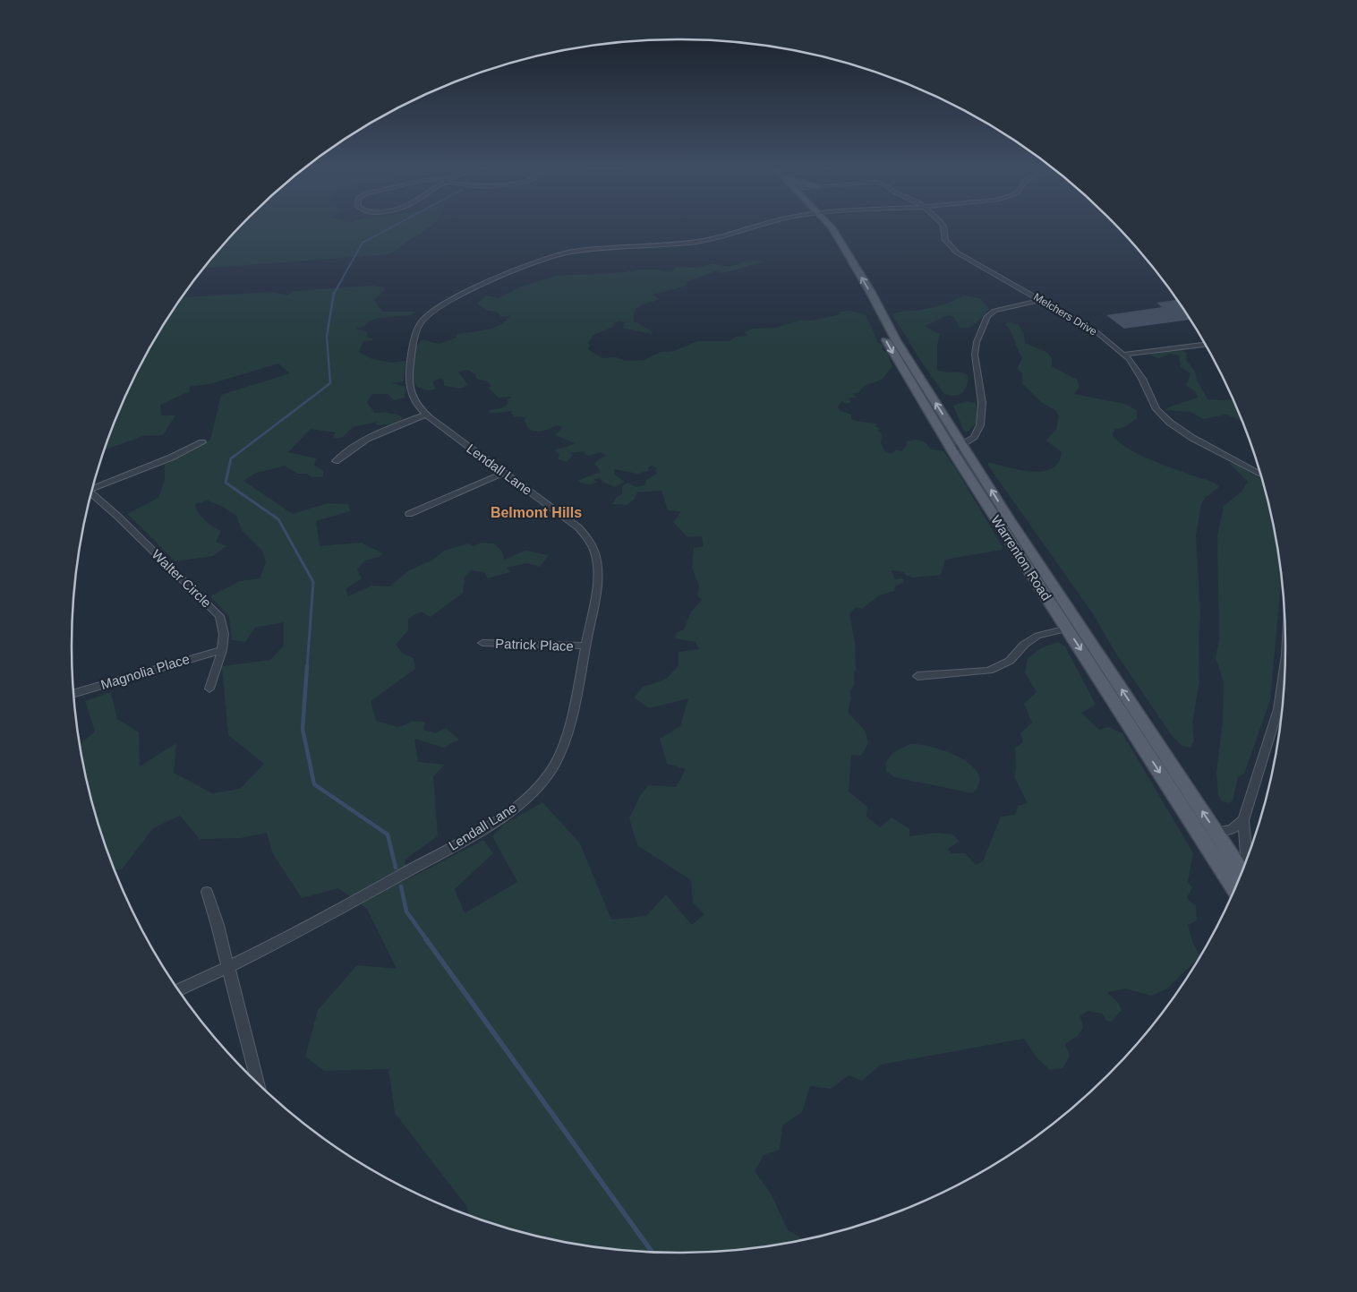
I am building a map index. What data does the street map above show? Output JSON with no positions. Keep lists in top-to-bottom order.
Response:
{
  "streets": {
    "main road": ["Warrenton Road"],
    "street": [
      "Melchers Drive",
      "Lendall Lane",
      "Walter Circle",
      "Patrick Place",
      "Magnolia Place"
    ]
  },
  "crossings": [
    ["Lendall Lane", "Patrick Place"],
    ["Walter Circle", "Magnolia Place"]
  ],
  "districts": ["Belmont Hills"]
}
